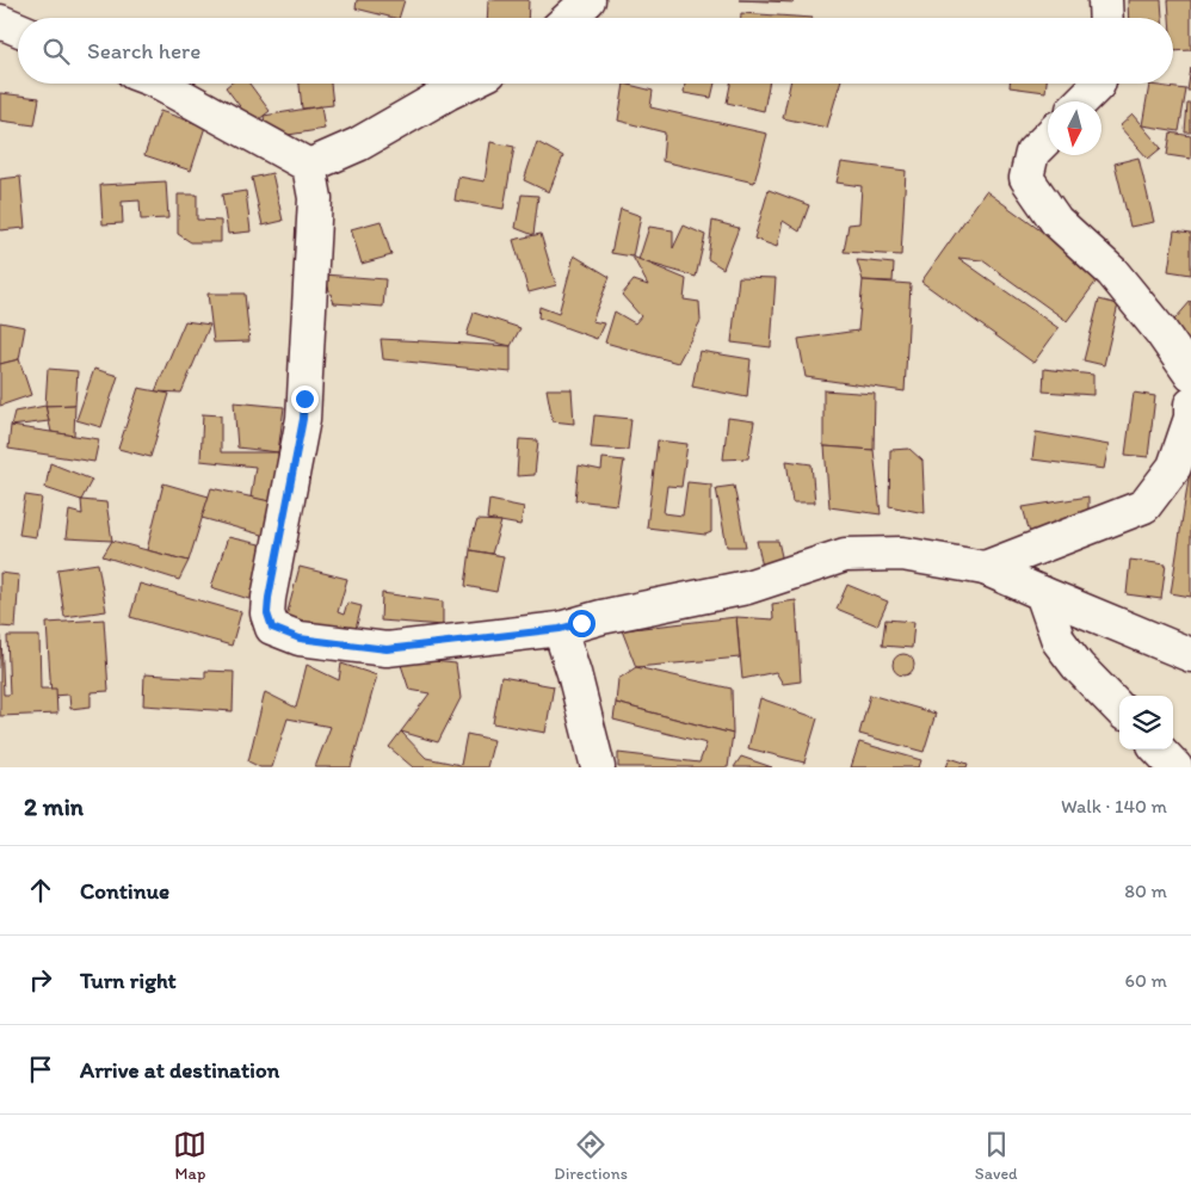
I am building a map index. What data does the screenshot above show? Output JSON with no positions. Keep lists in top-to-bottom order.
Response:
{
  "north": "bottom",
  "page": {
    "search": "Search here",
    "heading": ["2 min", "Walk · 140 m"],
    "list": [
      ["Continue", "80 m"],
      ["Turn right", "60 m"],
      "Arrive at destination"
    ],
    "nav": ["Map", "Directions", "Saved"]
  }
}
